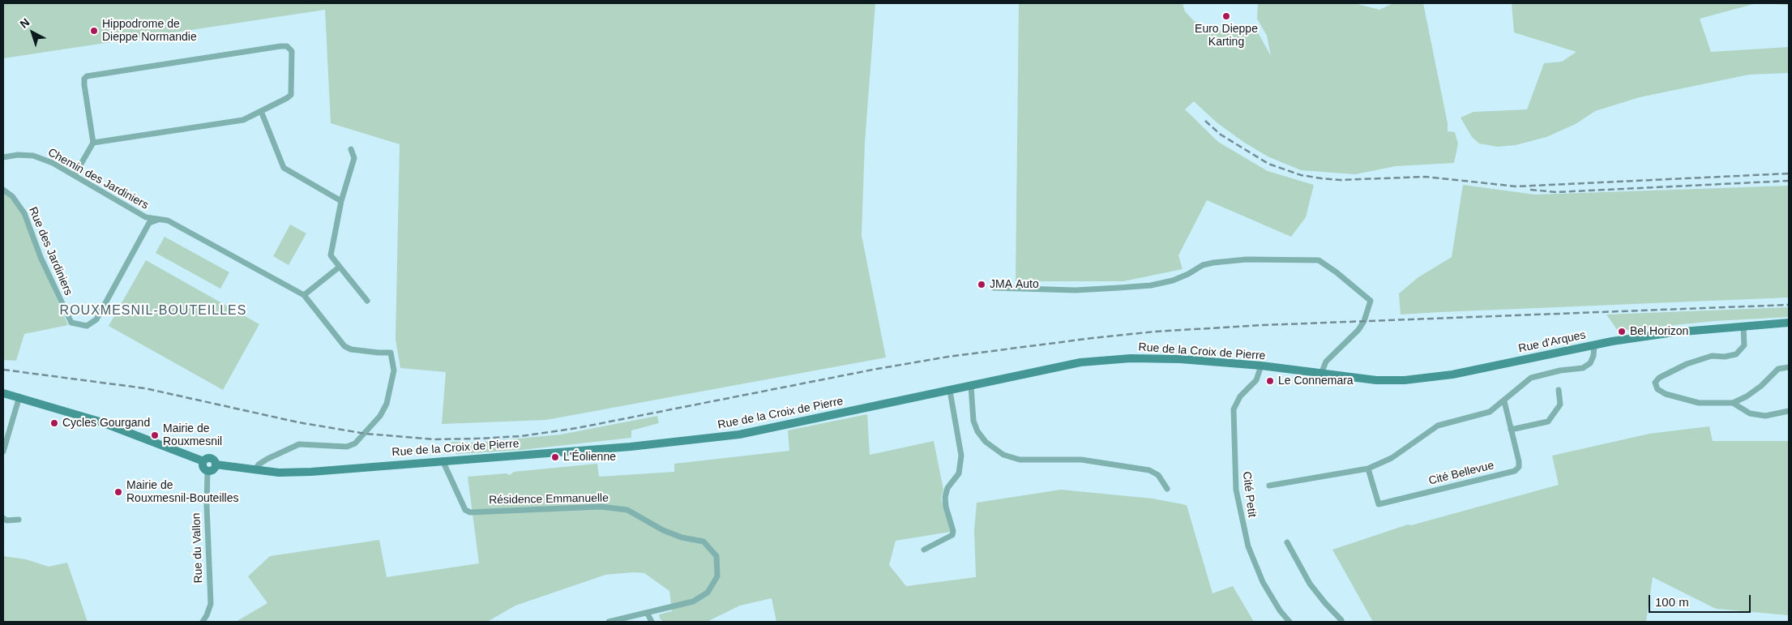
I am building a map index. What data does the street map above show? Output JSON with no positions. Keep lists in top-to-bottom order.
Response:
{
  "streets": {
    "main road": ["Rue d'Arques", "Rue de la Croix de Pierre"],
    "street": [
      "Chemin des Jardiniers",
      "Rue des Jardiniers",
      "Cité Bellevue",
      "Cité Petit",
      "Résidence Emmanuelle",
      "Rue du Vallon"
    ]
  },
  "crossings": [
    ["Chemin des Jardiniers", "Rue des Jardiniers"],
    ["Rue d'Arques", "Rue de la Croix de Pierre"],
    ["Rue de la Croix de Pierre", "Cité Petit"],
    ["Rue de la Croix de Pierre", "Résidence Emmanuelle"],
    ["Rue de la Croix de Pierre", "Rue du Vallon"]
  ],
  "districts": ["ROUXMESNIL-BOUTEILLES"],
  "places": [
    "Euro Dieppe Karting",
    "Hippodrome de Dieppe Normandie",
    "JMA Auto",
    "Bel Horizon",
    "Le Connemara",
    "Cycles Gourgand",
    "Mairie de Rouxmesnil",
    "L'Éolienne",
    "Mairie de Rouxmesnil-Bouteilles"
  ],
  "scale_bar": "100 m",
  "north": "top left"
}
